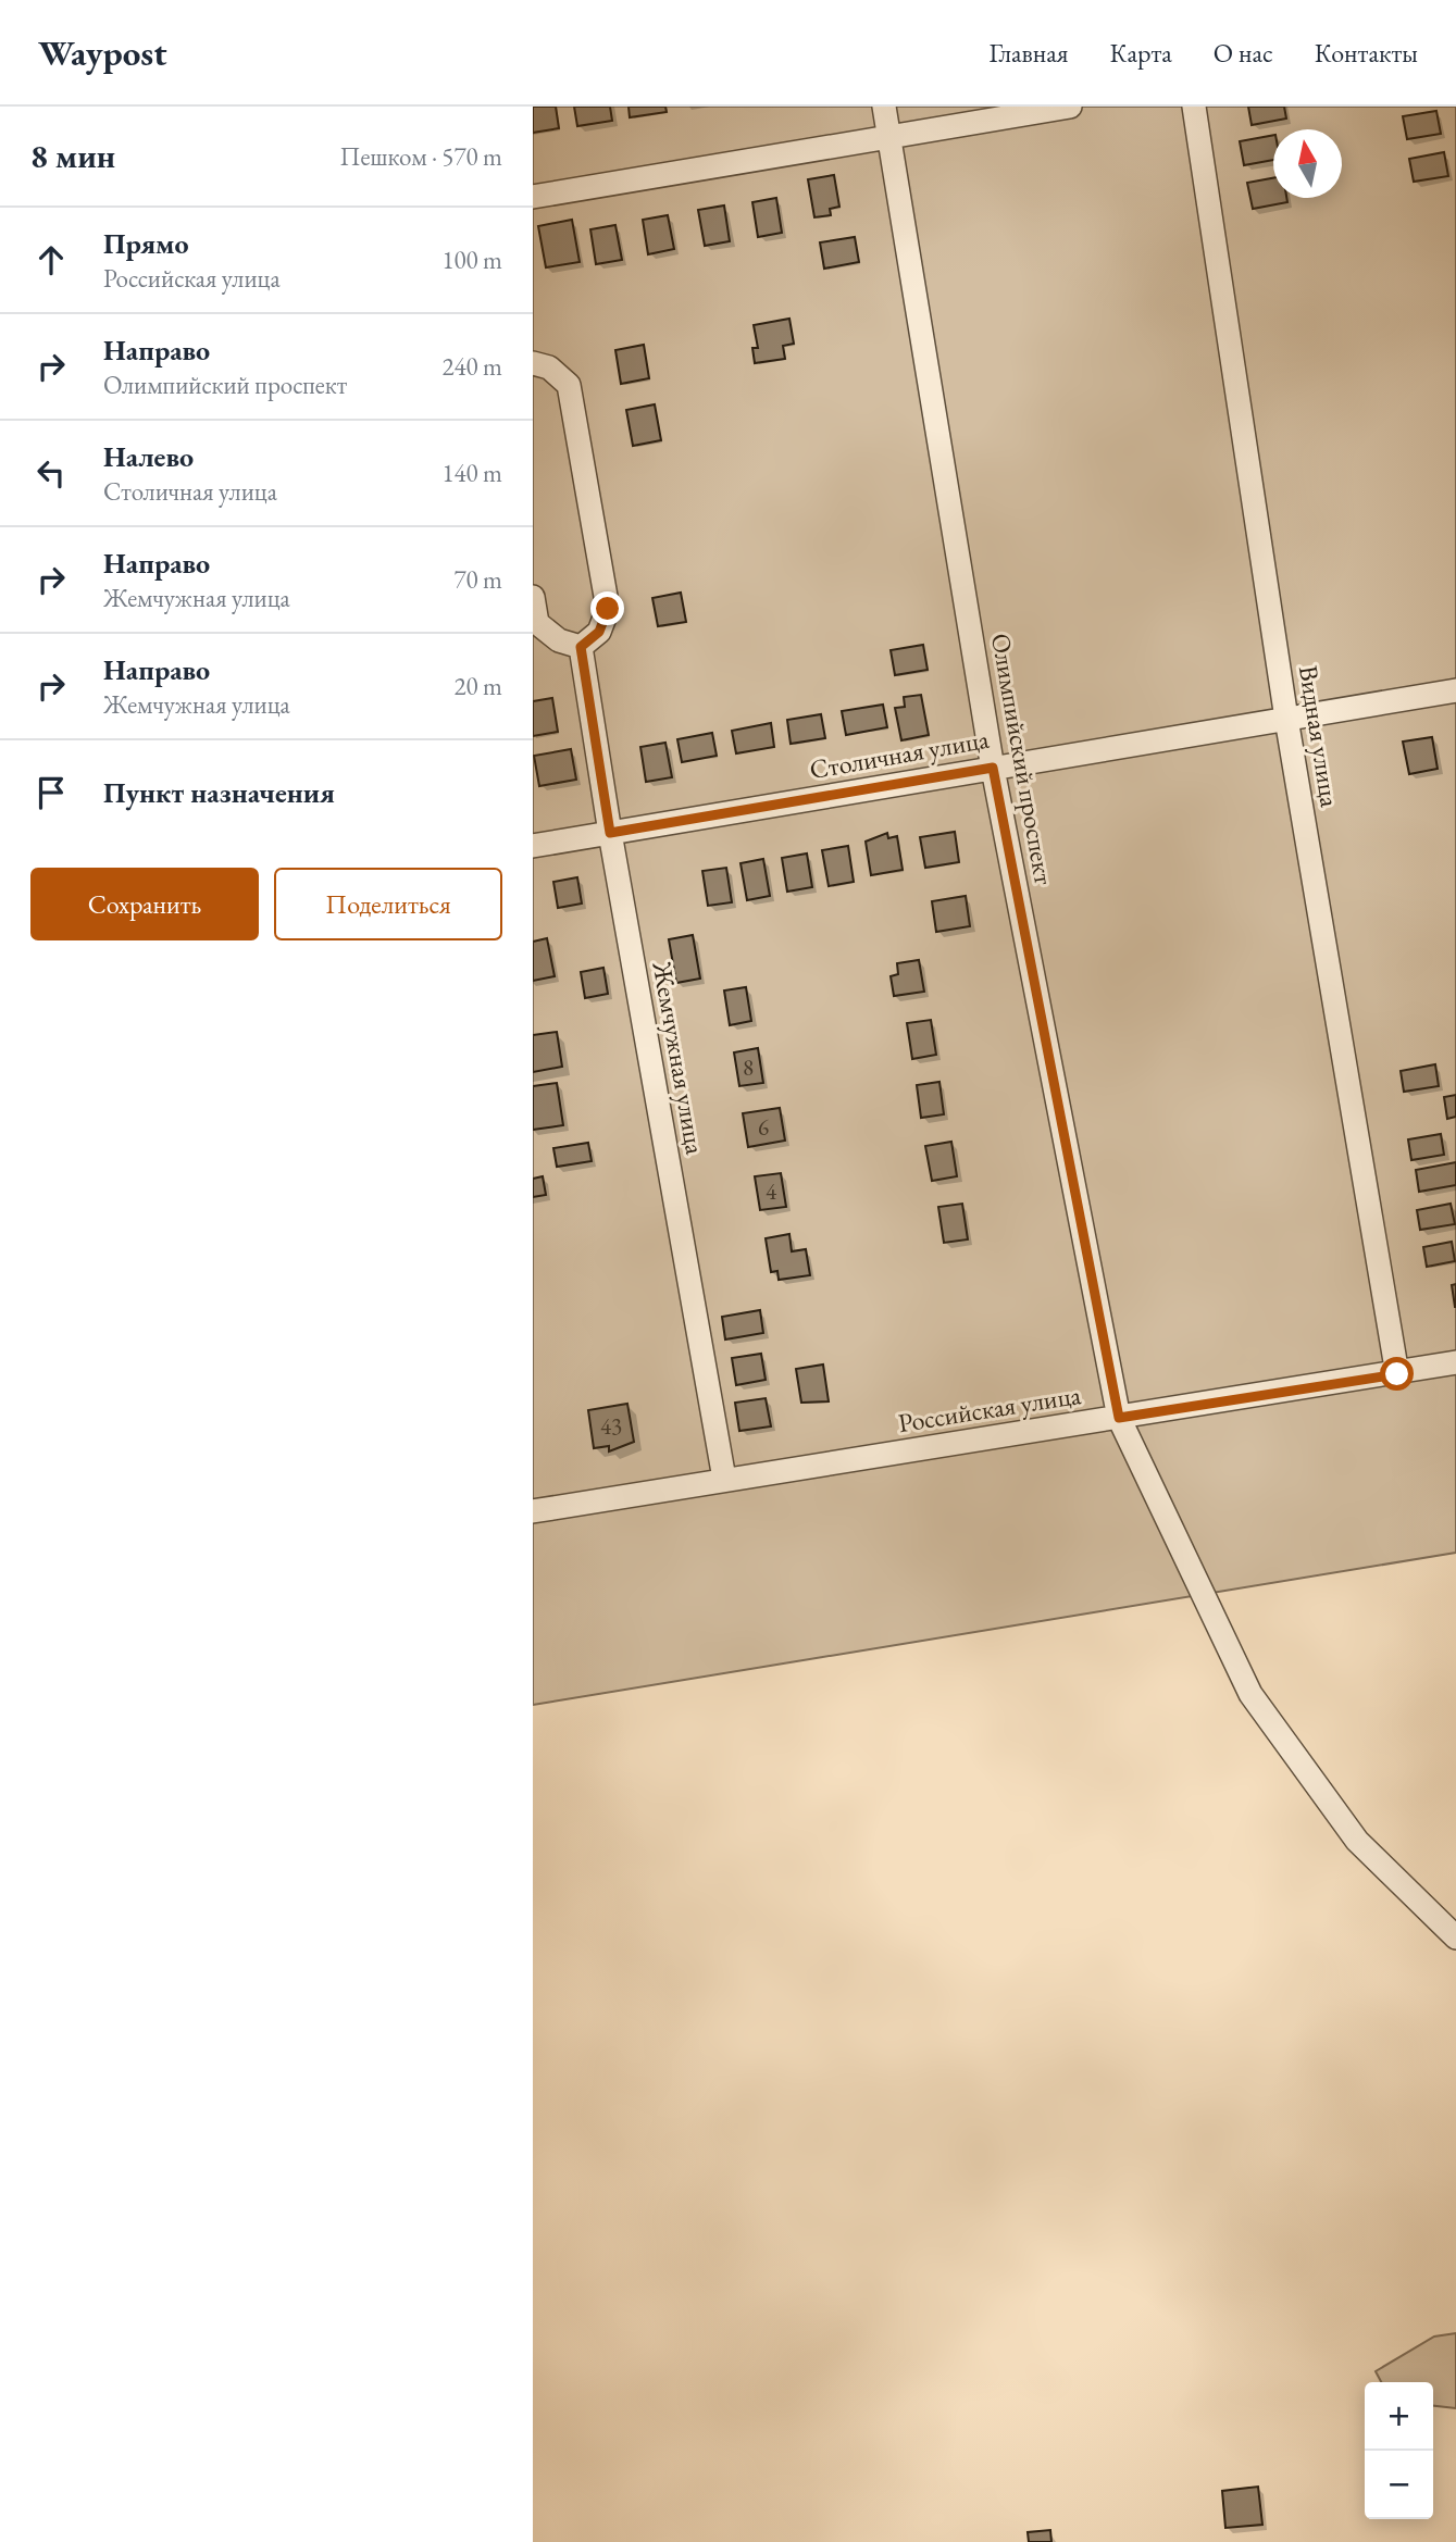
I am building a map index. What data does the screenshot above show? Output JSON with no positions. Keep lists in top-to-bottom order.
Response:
{
  "streets": {
    "street": [
      "Видная улица",
      "Столичная улица",
      "Олимпийский проспект",
      "Жемчужная улица",
      "Российская улица"
    ]
  },
  "crossings": [
    ["Видная улица", "Столичная улица"],
    ["Видная улица", "Российская улица"],
    ["Столичная улица", "Олимпийский проспект"],
    ["Столичная улица", "Жемчужная улица"],
    ["Олимпийский проспект", "Российская улица"],
    ["Жемчужная улица", "Российская улица"]
  ],
  "house_numbers": [
    "8",
    "6",
    "4",
    "43"
  ],
  "north": "top",
  "page": {
    "header": "Waypost",
    "nav": [
      "Главная",
      "Карта",
      "О нас",
      "Контакты"
    ],
    "heading": ["8 мин", "Пешком · 570 m"],
    "list": [
      ["Прямо", "Российская улица", "100 m"],
      ["Направо", "Олимпийский проспект", "240 m"],
      ["Налево", "Столичная улица", "140 m"],
      ["Направо", "Жемчужная улица", "70 m"],
      ["Направо", "Жемчужная улица", "20 m"],
      "Пункт назначения"
    ],
    "buttons": ["Сохранить", "Поделиться"],
    "map_buttons": ["+", "−"]
  }
}
